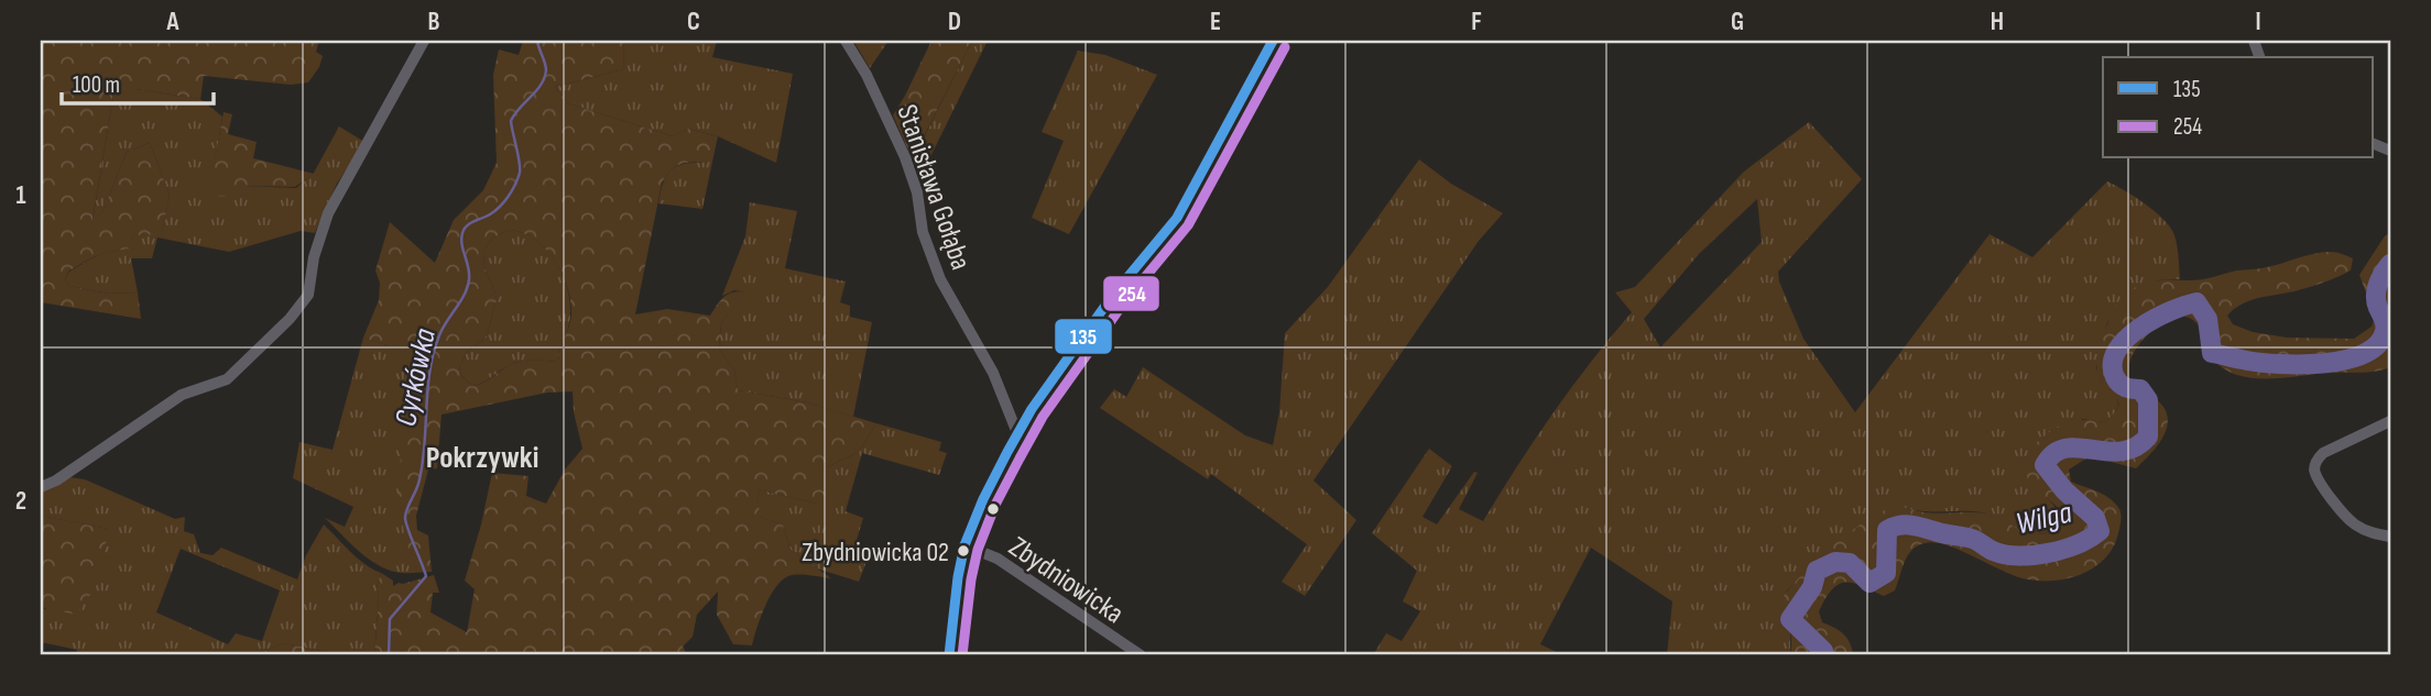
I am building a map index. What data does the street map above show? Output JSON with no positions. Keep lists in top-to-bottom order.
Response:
{
  "streets": {
    "street": ["Stanisława Gołąba", "Zbydniowicka"]
  },
  "districts": ["Pokrzywki"],
  "water": ["Cyrkówka", "Wilga"],
  "places": ["Zbydniowicka 02"],
  "lines": ["transit line 135", "transit line 254"],
  "legend": ["135", "254"],
  "scale_bar": "100 m",
  "grid": {
    "columns": [
      "A",
      "B",
      "C",
      "D",
      "E",
      "F",
      "G",
      "H",
      "I"
    ],
    "rows": ["1", "2"]
  }
}
